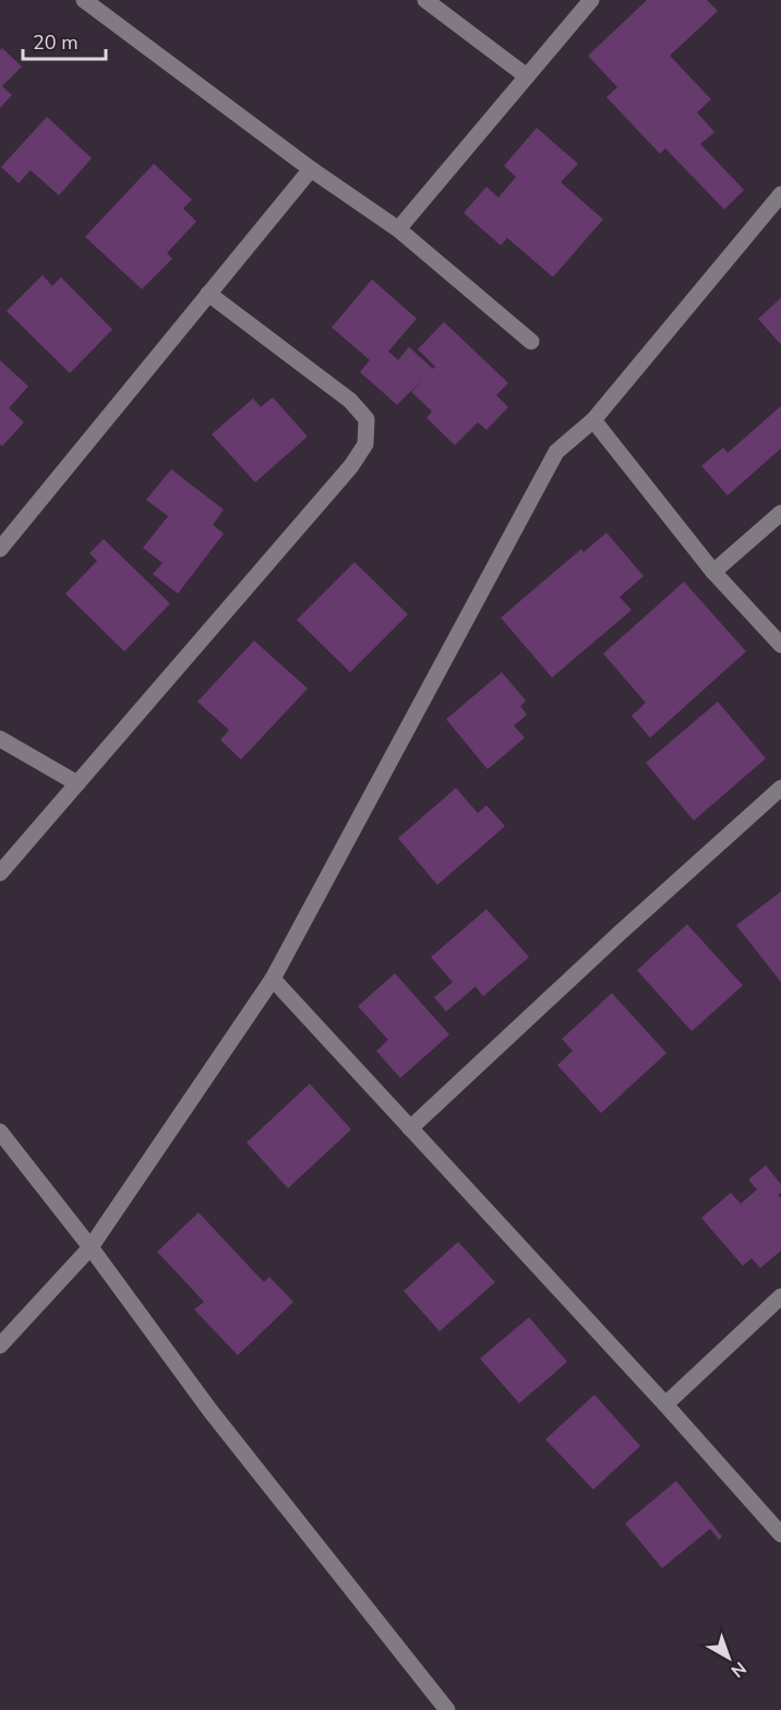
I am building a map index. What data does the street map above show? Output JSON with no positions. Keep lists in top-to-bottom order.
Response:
{
  "scale_bar": "20 m",
  "north": "bottom right"
}
